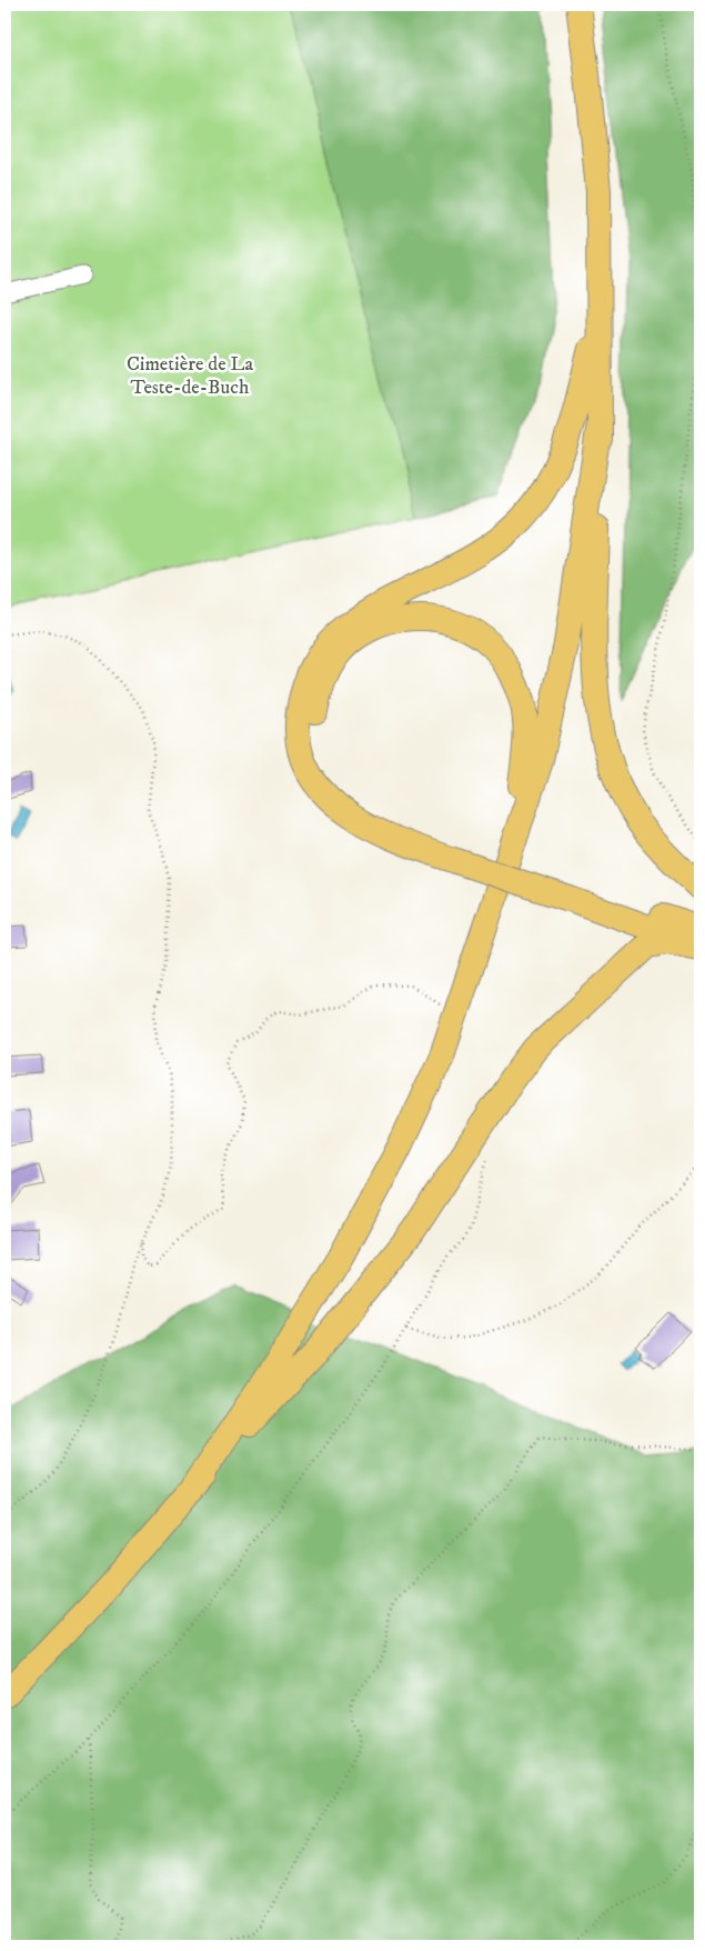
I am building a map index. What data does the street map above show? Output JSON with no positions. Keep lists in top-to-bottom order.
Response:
{
  "parks": ["Cimetière de La Teste-de-Buch"]
}
